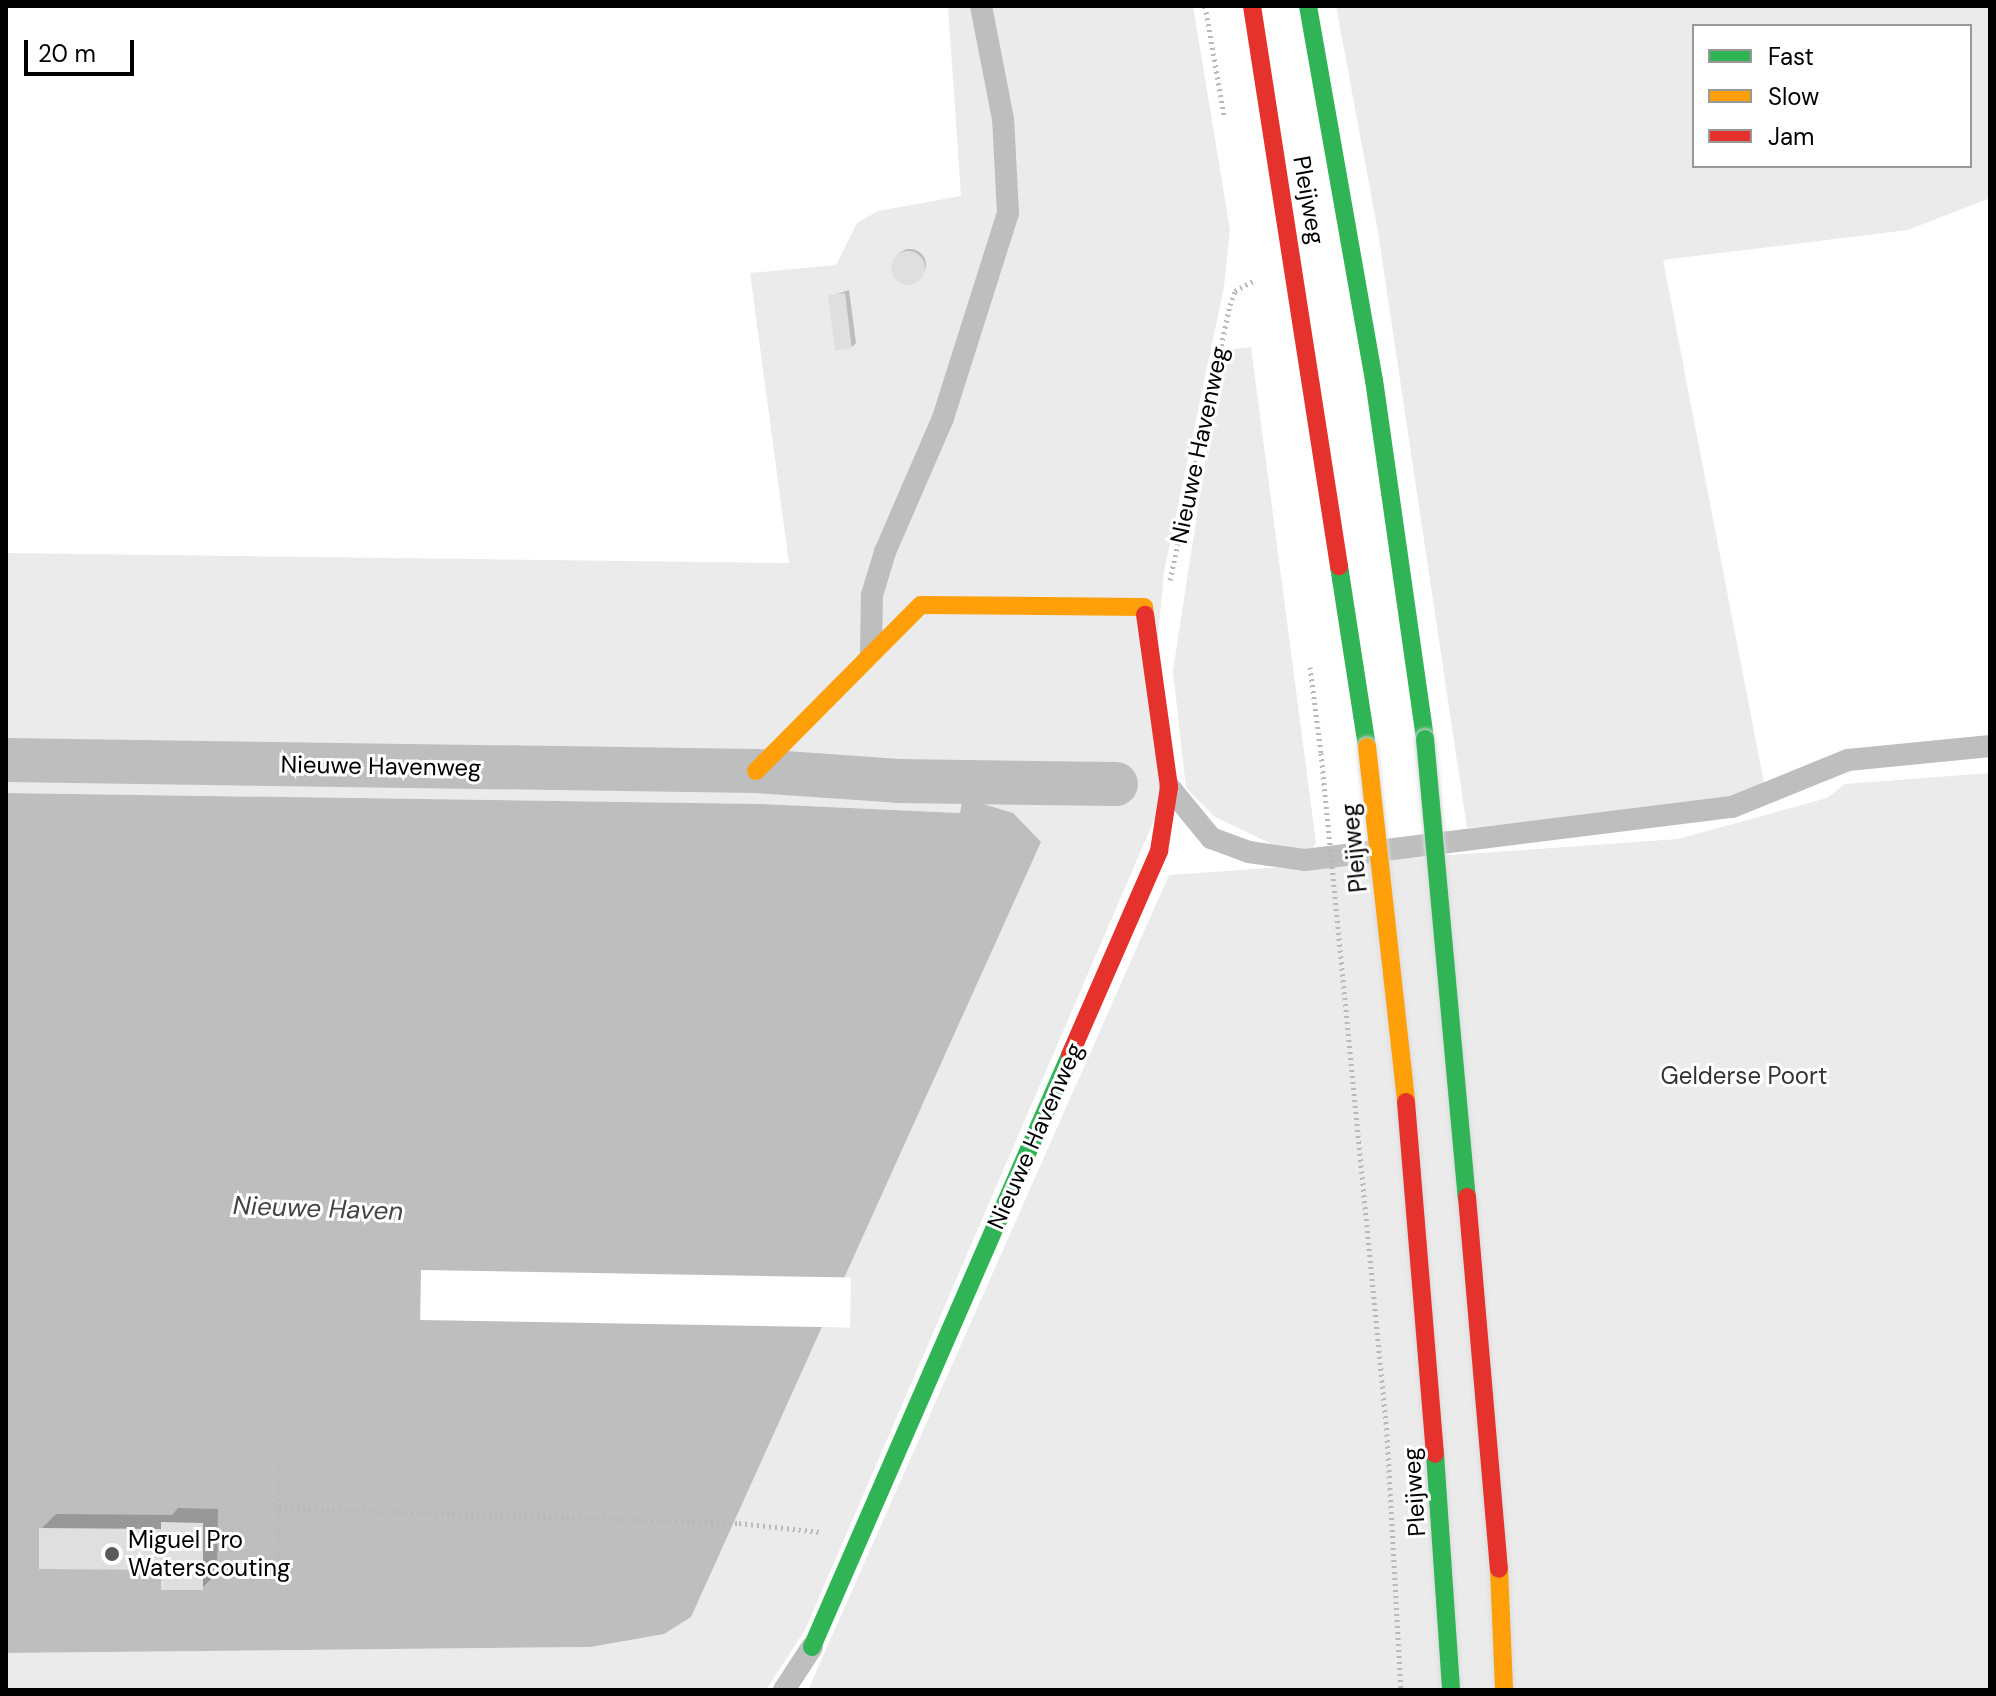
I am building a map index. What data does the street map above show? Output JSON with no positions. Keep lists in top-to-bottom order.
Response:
{
  "streets": {
    "main road": ["Pleijweg", "Nieuwe Havenweg"]
  },
  "water": ["Nieuwe Haven"],
  "parks": ["Gelderse Poort"],
  "places": ["Miguel Pro Waterscouting"],
  "legend": ["Fast", "Slow", "Jam"],
  "scale_bar": "20 m"
}
